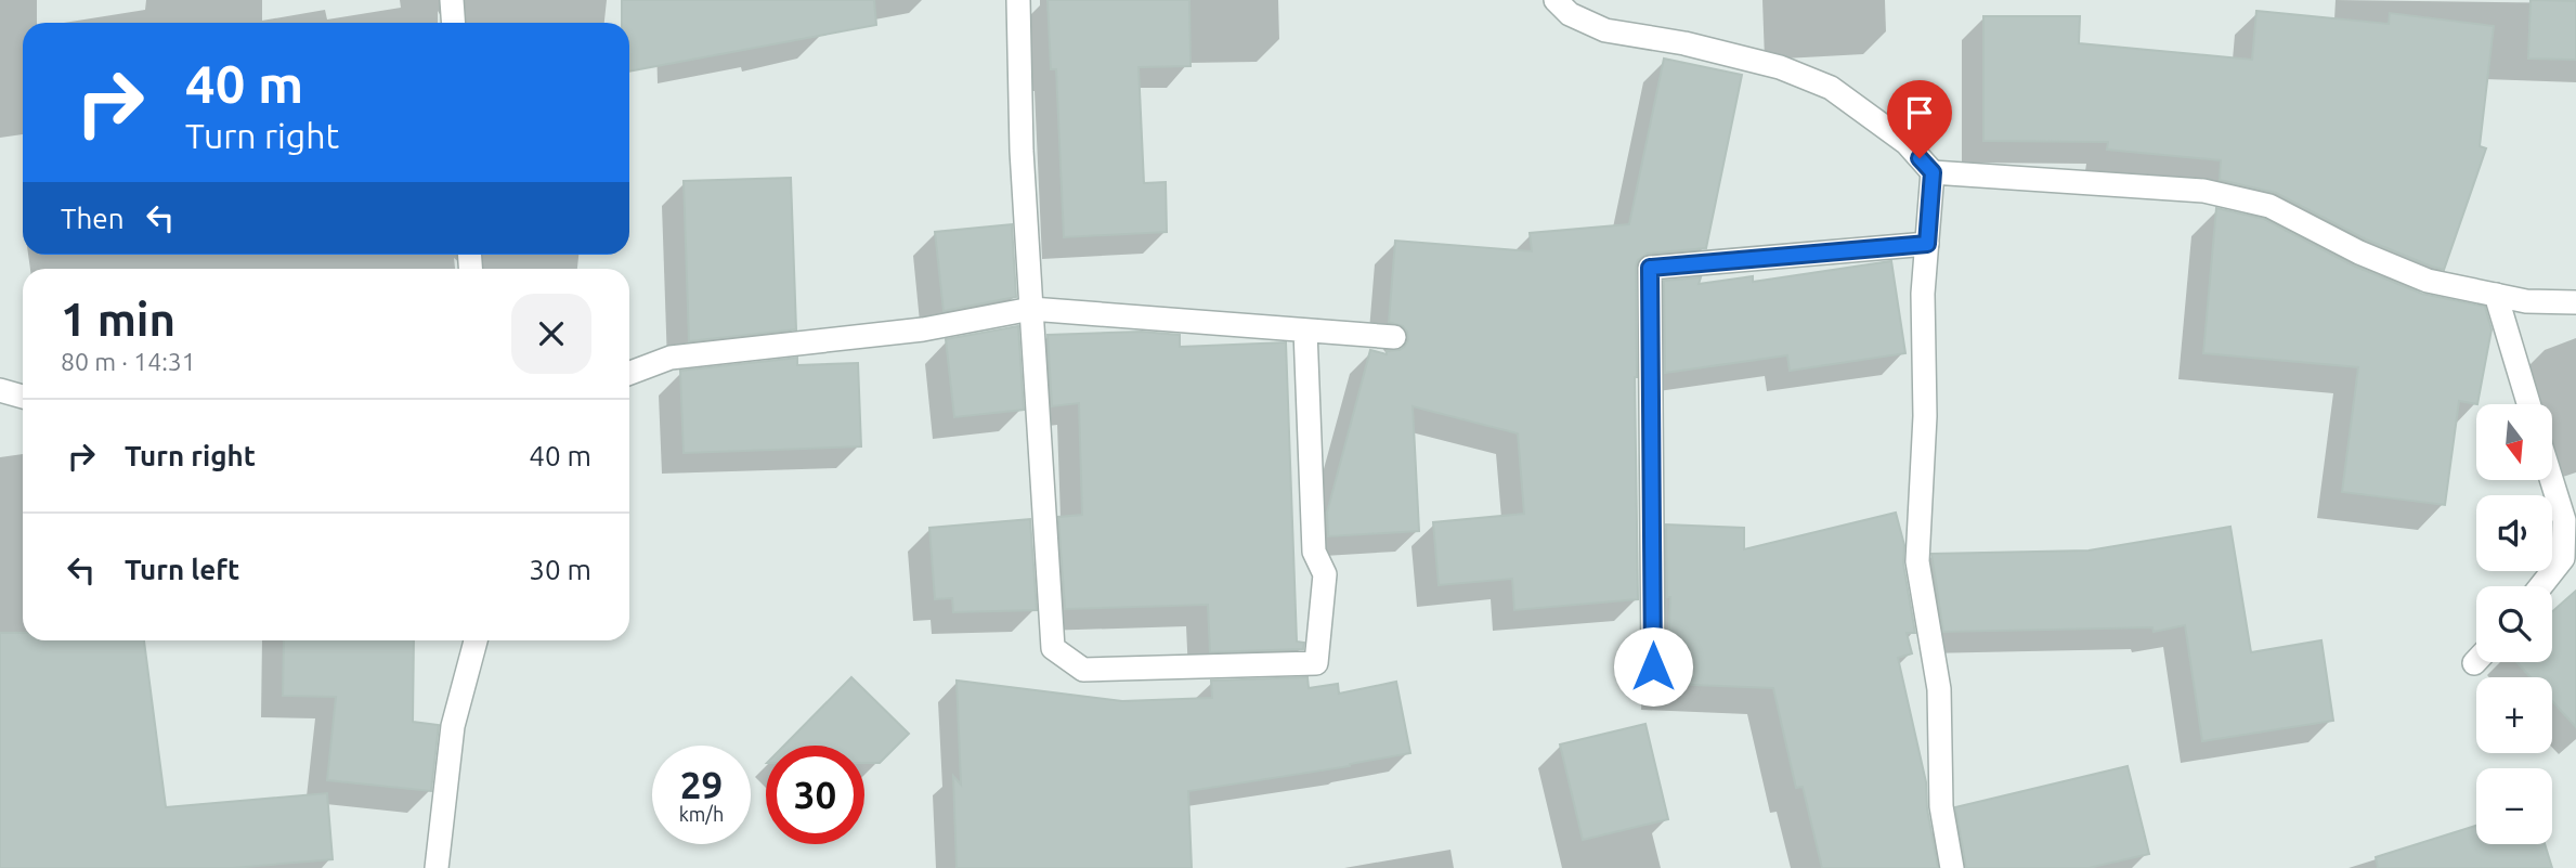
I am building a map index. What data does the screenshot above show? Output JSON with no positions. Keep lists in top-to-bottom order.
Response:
{
  "north": "bottom",
  "page": {
    "turn": ["40 m", "Turn right"],
    "then": "Then",
    "heading": ["1 min", "80 m · 14:31"],
    "list": [
      {
        "name": "Turn right",
        "value": "40 m"
      },
      {
        "name": "Turn left",
        "value": "30 m"
      }
    ],
    "map_buttons": ["+", "−"],
    "speed": "29 km/h",
    "limit": "30"
  }
}
